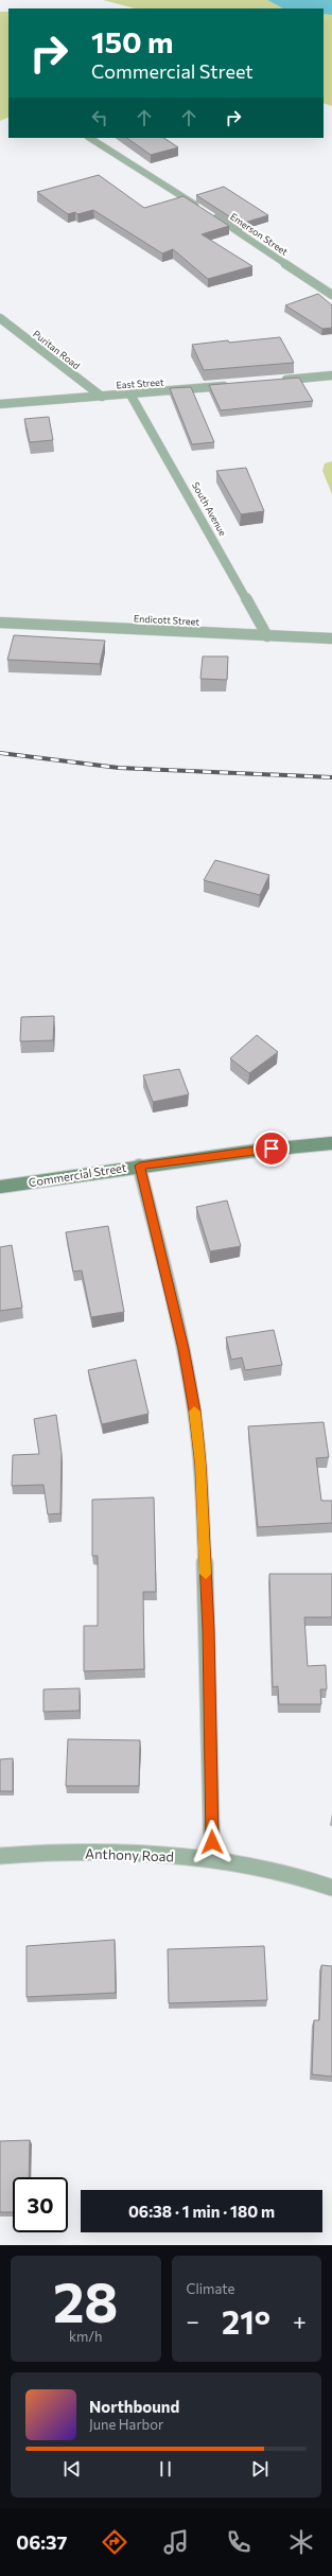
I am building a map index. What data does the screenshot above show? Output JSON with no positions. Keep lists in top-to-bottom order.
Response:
{
  "streets": {
    "main road": ["Commercial Street"],
    "street": [
      "Emerson Street",
      "Puritan Road",
      "East Street",
      "South Avenue",
      "Endicott Street",
      "Anthony Road"
    ]
  },
  "crossings": [
    ["Puritan Road", "East Street"],
    ["East Street", "South Avenue"],
    ["South Avenue", "Endicott Street"]
  ],
  "page": {
    "turn": ["150 m", "Commercial Street"],
    "limit": "30",
    "trip": "06:38 · 1 min · 180 m",
    "tile": [
      ["28", "km/h"],
      "Climate"
    ],
    "heat": ["−", "21°", "+"],
    "song": ["Northbound", "June Harbor"],
    "tabs": "06:37"
  }
}
